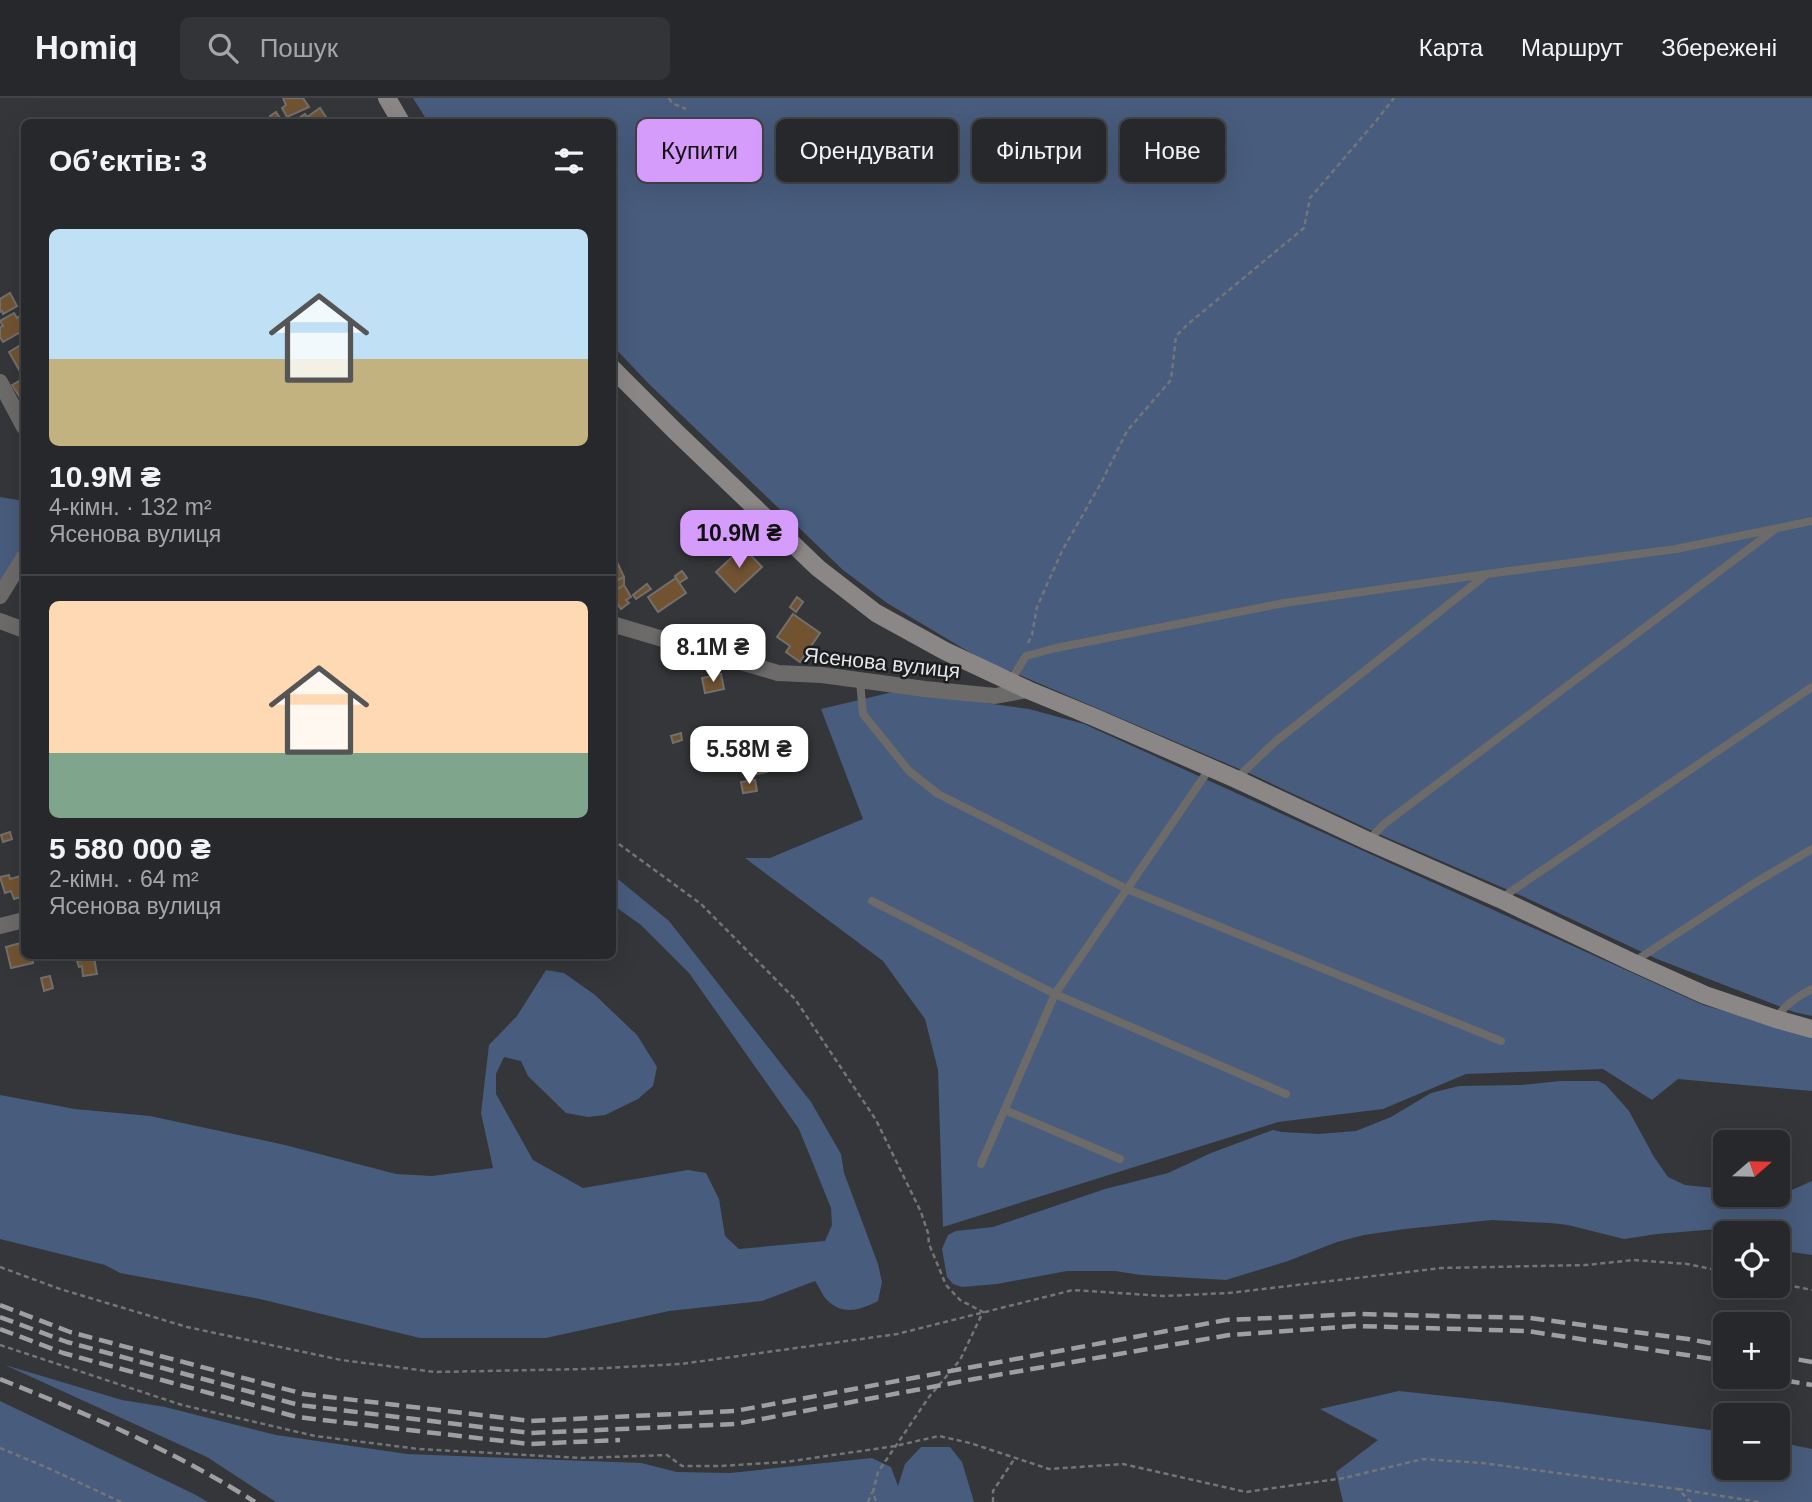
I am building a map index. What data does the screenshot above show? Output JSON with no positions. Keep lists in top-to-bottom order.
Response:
{
  "streets": {
    "street": ["Ясенова вулиця"]
  },
  "north": "right",
  "page": {
    "header": "Homiq",
    "search": "Пошук",
    "nav": ["Карта", "Маршрут", "Збережені"],
    "chip": [
      "Купити",
      "Орендувати",
      "Фільтри",
      "Нове"
    ],
    "heading": "Об’єктів: 3",
    "list": [
      {
        "name": "10.9M ₴",
        "note": "4-кімн. · 132 m² · Ясенова вулиця"
      },
      {
        "name": "5 580 000 ₴",
        "note": "2-кімн. · 64 m² · Ясенова вулиця"
      }
    ],
    "price": ["10.9M ₴", "8.1M ₴", "5.58M ₴"],
    "map_buttons": ["+", "−"]
  }
}
